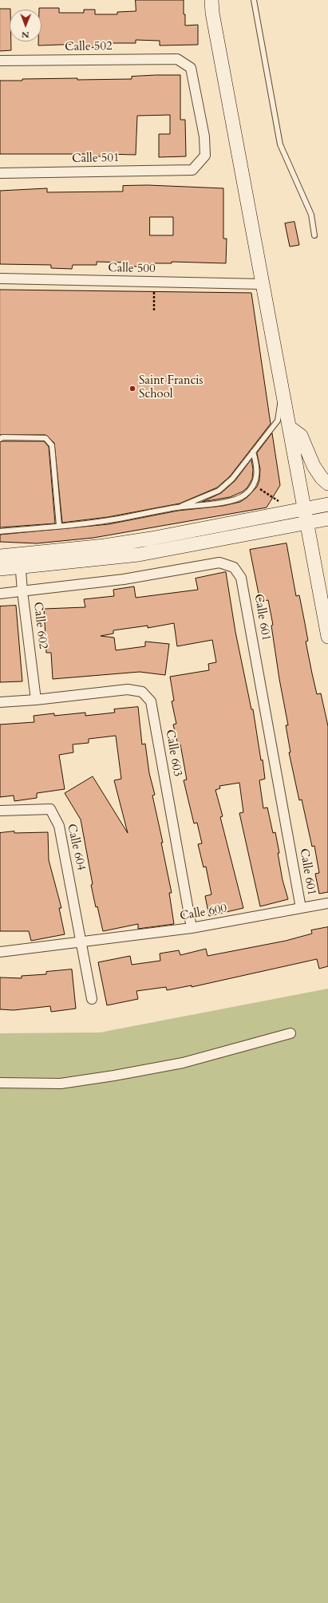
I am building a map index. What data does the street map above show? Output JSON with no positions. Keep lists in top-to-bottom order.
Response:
{
  "streets": {
    "street": [
      "Calle 502",
      "Calle 501",
      "Calle 500",
      "Calle 601",
      "Calle 602",
      "Calle 603",
      "Calle 604",
      "Calle 600"
    ]
  },
  "crossings": [
    ["Calle 502", "Calle 501"],
    ["Calle 601", "Calle 602"],
    ["Calle 601", "Calle 600"],
    ["Calle 602", "Calle 603"],
    ["Calle 603", "Calle 600"],
    ["Calle 604", "Calle 600"]
  ],
  "places": ["Saint Francis School"],
  "north": "bottom"
}
